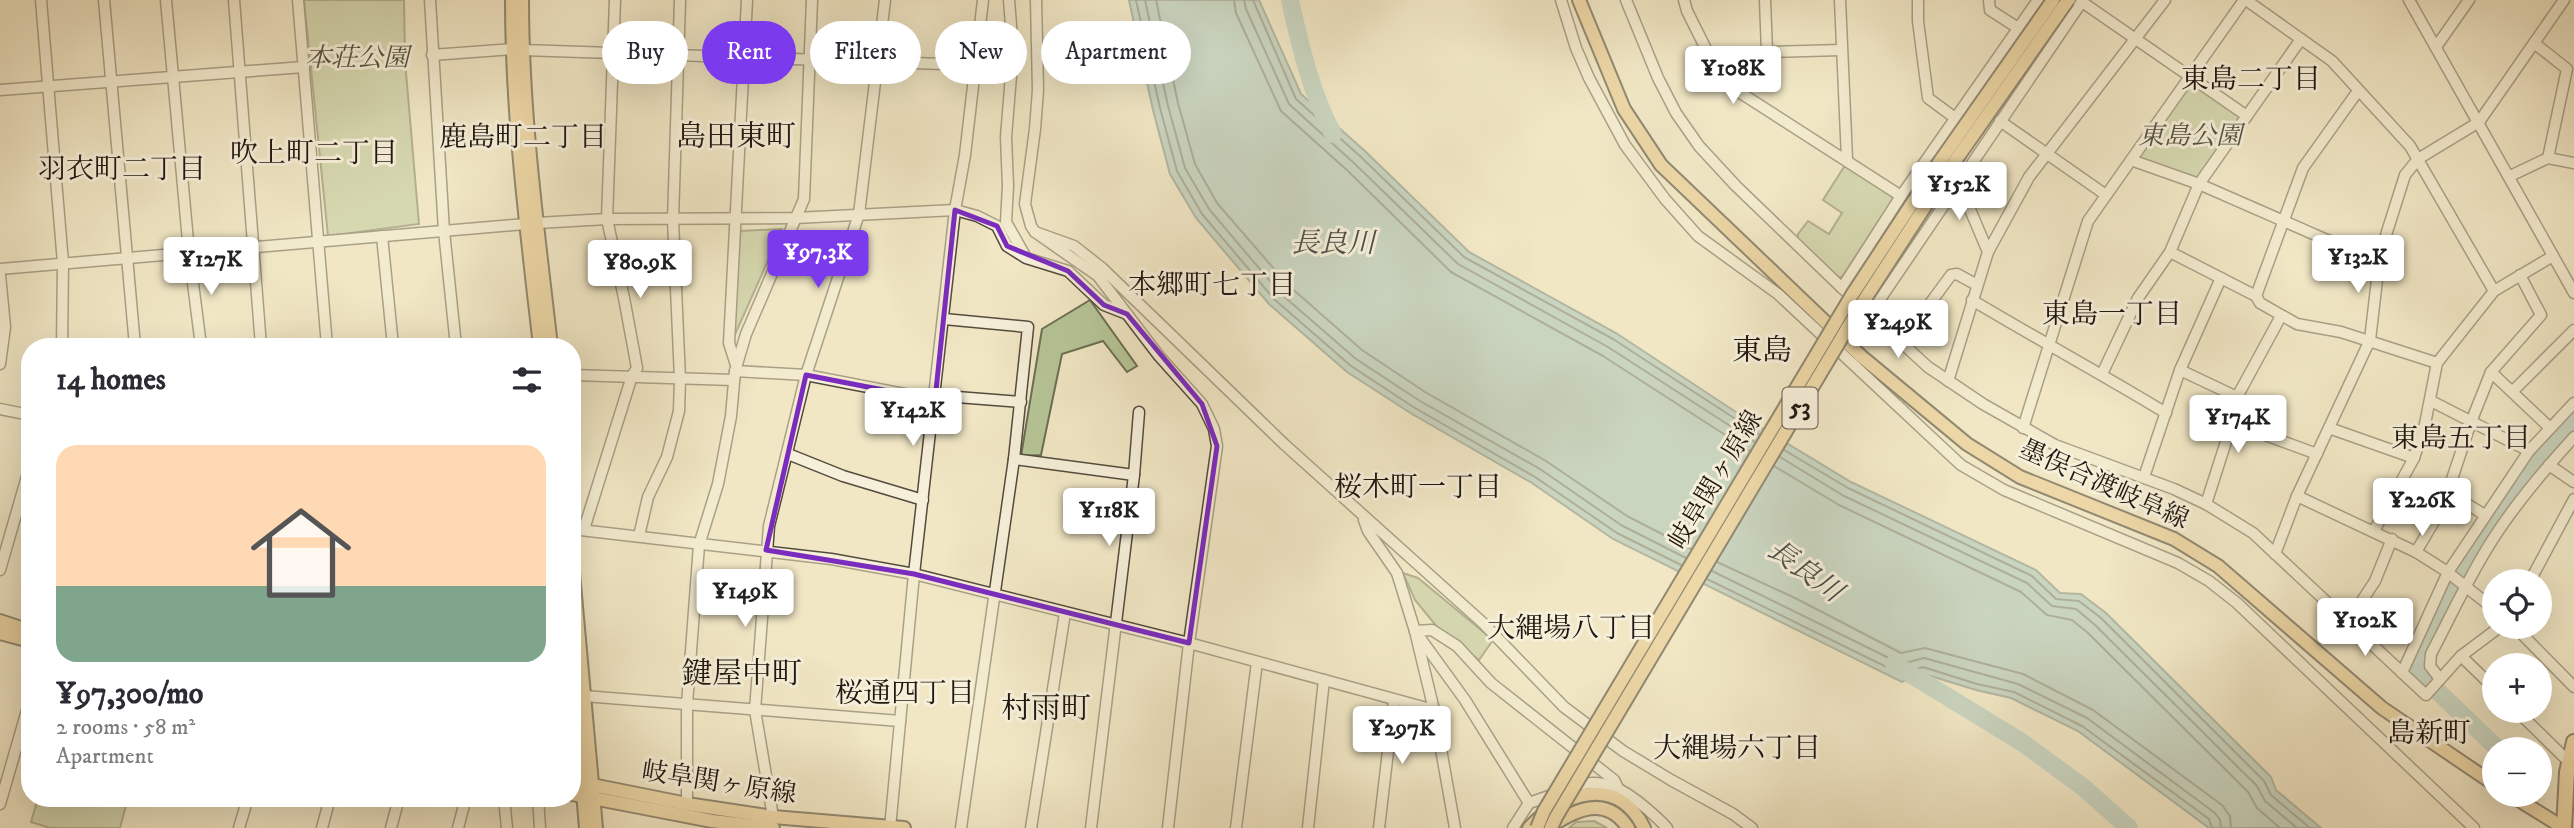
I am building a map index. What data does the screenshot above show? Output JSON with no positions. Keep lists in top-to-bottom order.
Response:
{
  "streets": {
    "main road": ["53", "岐阜関ヶ原線", "墨俣合渡岐阜線"]
  },
  "districts": [
    "東島二丁目",
    "鹿島町二丁目",
    "島田東町",
    "吹上町二丁目",
    "羽衣町二丁目",
    "本郷町七丁目",
    "東島一丁目",
    "東島",
    "東島五丁目",
    "桜木町一丁目",
    "大縄場八丁目",
    "鍵屋中町",
    "桜通四丁目",
    "村雨町",
    "島新町",
    "大縄場六丁目"
  ],
  "water": ["長良川"],
  "parks": ["本荘公園", "東島公園"],
  "page": {
    "chip": [
      "Buy",
      "Rent",
      "Filters",
      "New",
      "Apartment"
    ],
    "price": [
      "¥108K",
      "¥152K",
      "¥97.3K",
      "¥132K",
      "¥127K",
      "¥80.9K",
      "¥249K",
      "¥142K",
      "¥174K",
      "¥226K",
      "¥118K",
      "¥149K",
      "¥102K",
      "¥297K"
    ],
    "heading": "14 homes",
    "list": [
      {
        "name": "¥97,300/mo",
        "note": "2 rooms · 58 m² · Apartment"
      }
    ],
    "map_buttons": ["+", "−"]
  }
}
